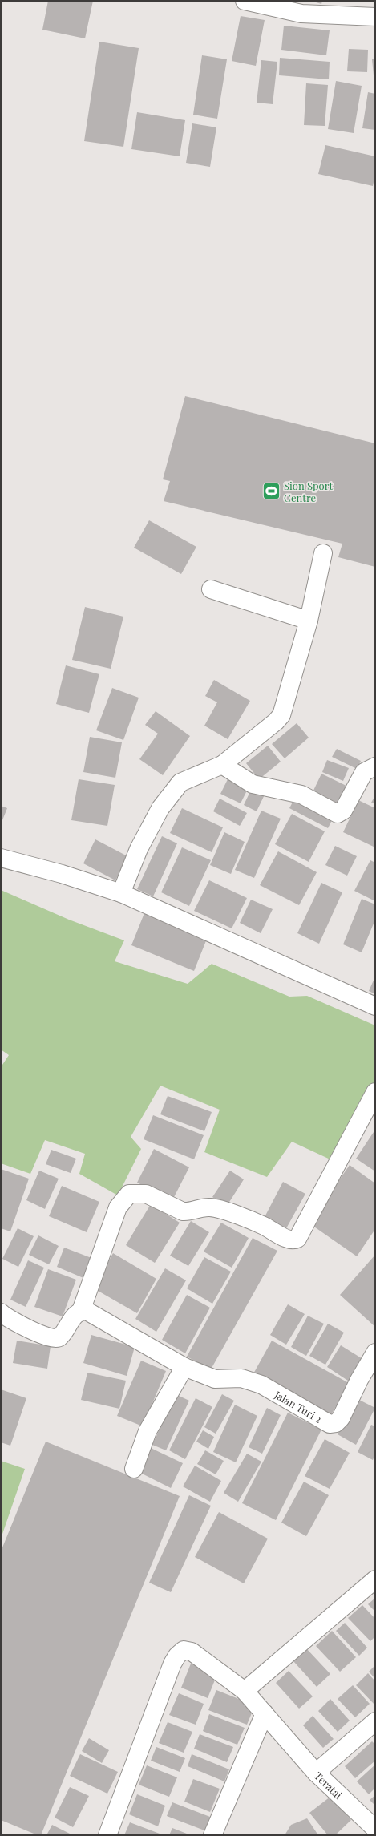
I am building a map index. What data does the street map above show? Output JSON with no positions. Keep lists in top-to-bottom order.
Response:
{
  "streets": {
    "street": ["Jalan Turi 2", "Teratai"]
  },
  "places": {
    "sports": ["Sion Sport Centre"]
  }
}
